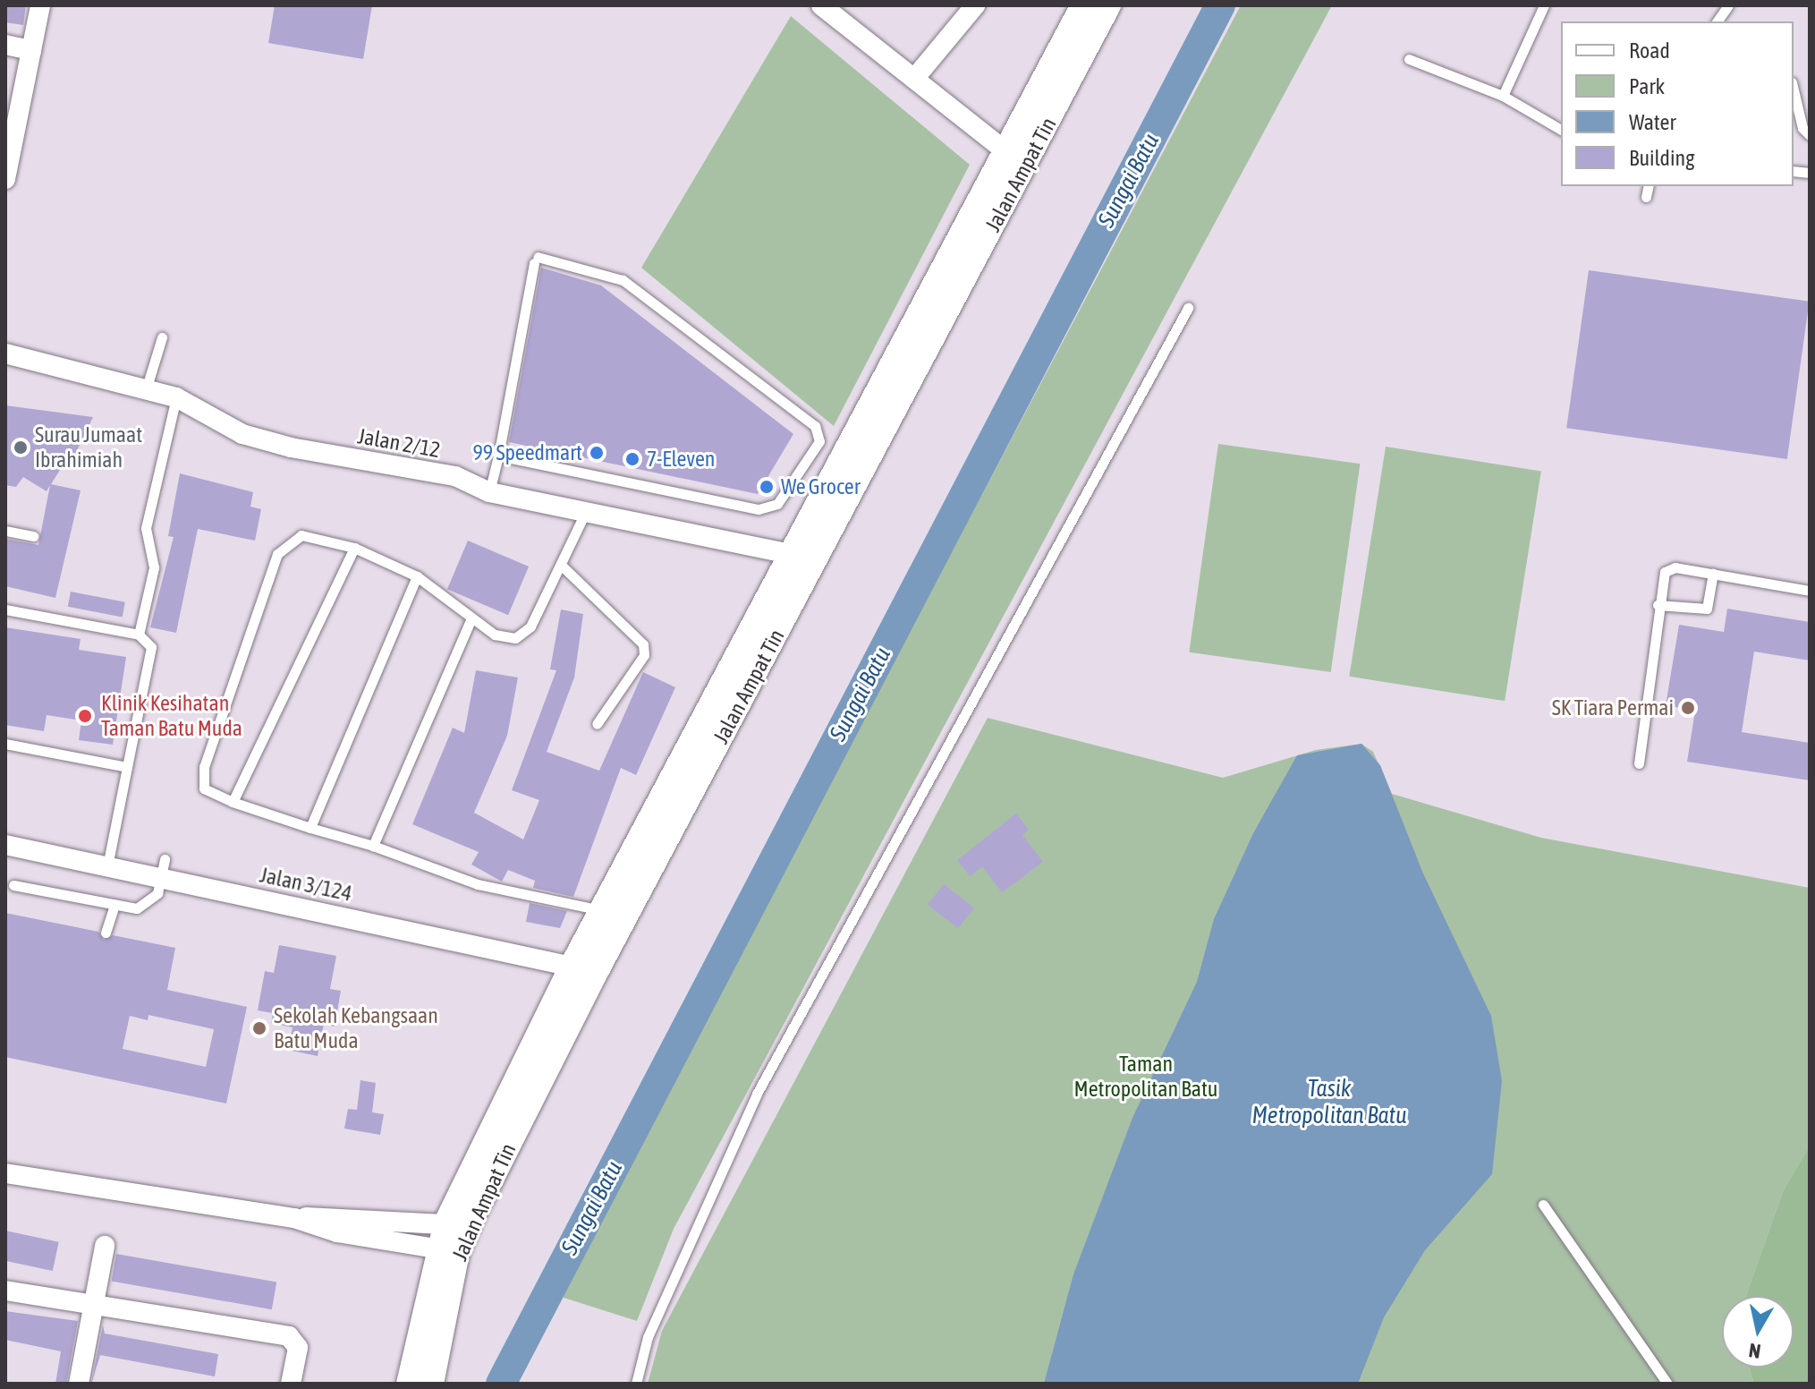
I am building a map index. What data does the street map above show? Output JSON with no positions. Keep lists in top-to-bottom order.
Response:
{
  "streets": {
    "street": ["Jalan Ampat Tin", "Jalan 2/12", "Jalan 3/124"]
  },
  "crossings": [
    ["Jalan Ampat Tin", "Jalan 2/12"],
    ["Jalan Ampat Tin", "Jalan 3/124"]
  ],
  "water": ["Sungai Batu", "Tasik Metropolitan Batu"],
  "parks": ["Taman Metropolitan Batu"],
  "places": [
    "Surau Jumaat Ibrahimiah",
    "99 Speedmart",
    "7-Eleven",
    "We Grocer",
    "SK Tiara Permai",
    "Klinik Kesihatan Taman Batu Muda",
    "Sekolah Kebangsaan Batu Muda"
  ],
  "legend": [
    "Road",
    "Park",
    "Water",
    "Building"
  ],
  "north": "bottom"
}
